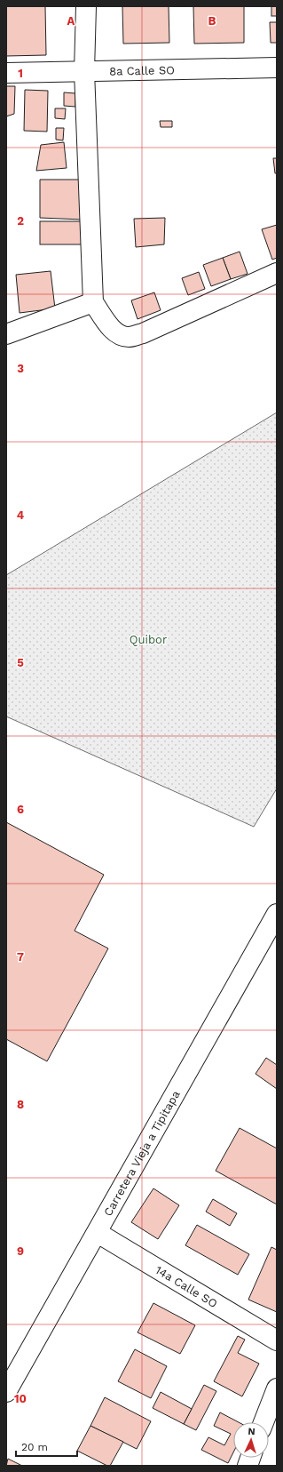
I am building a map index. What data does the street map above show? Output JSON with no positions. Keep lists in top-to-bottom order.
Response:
{
  "streets": {
    "street": ["8a Calle SO", "Carretera Vieja a Tipitapa", "14a Calle SO"]
  },
  "crossings": [
    ["Carretera Vieja a Tipitapa", "14a Calle SO"]
  ],
  "parks": ["Quibor"],
  "scale_bar": "20 m",
  "north": "top",
  "grid": {
    "columns": ["A", "B"],
    "rows": [
      "1",
      "2",
      "3",
      "4",
      "5",
      "6",
      "7",
      "8",
      "9",
      "10"
    ]
  }
}
